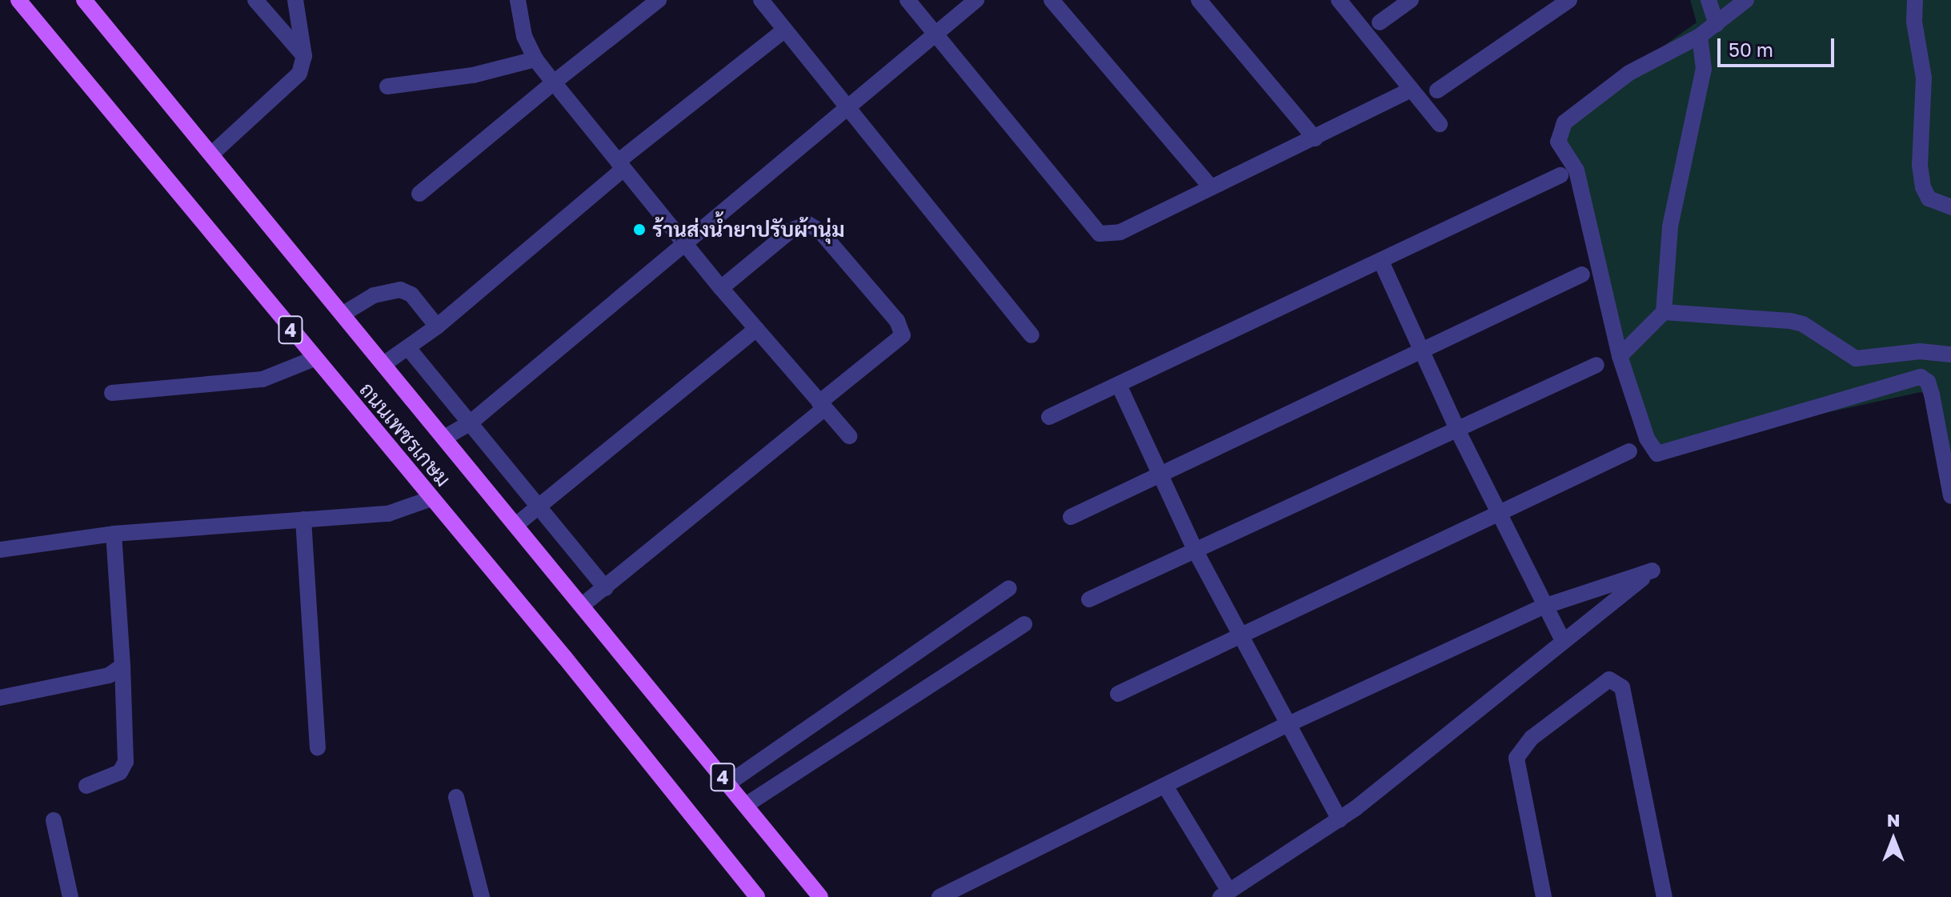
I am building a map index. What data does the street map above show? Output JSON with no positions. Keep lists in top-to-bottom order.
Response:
{
  "streets": {
    "main road": ["4", "ถนนเพชรเกษม"]
  },
  "places": ["ร้านส่งน้ำยาปรับผ้านุ่ม"],
  "scale_bar": "50 m",
  "north": "top"
}
